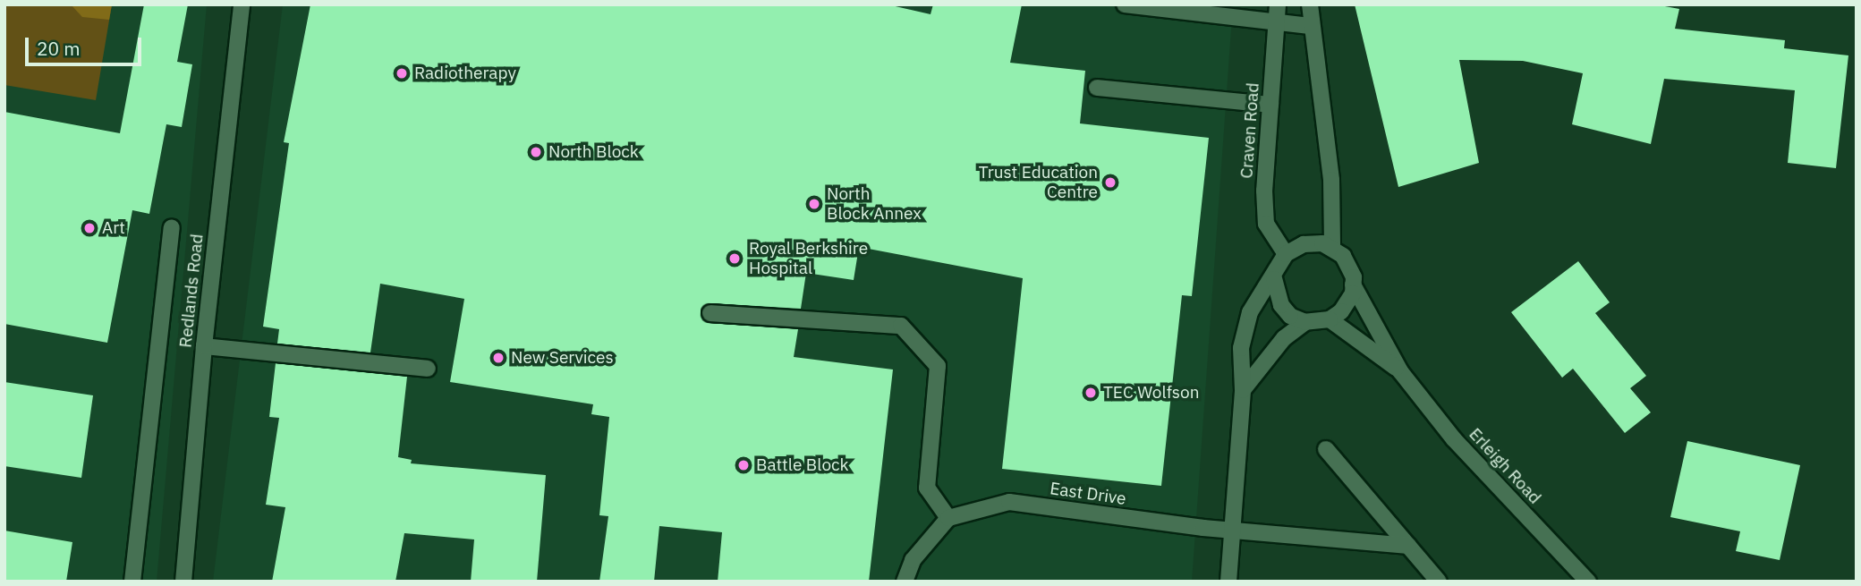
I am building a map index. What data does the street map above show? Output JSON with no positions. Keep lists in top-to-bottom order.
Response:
{
  "streets": {
    "street": [
      "Craven Road",
      "Redlands Road",
      "Erleigh Road",
      "East Drive"
    ]
  },
  "crossings": [
    ["Craven Road", "Erleigh Road"]
  ],
  "places": [
    "Radiotherapy",
    "North Block",
    "Trust Education Centre",
    "North Block Annex",
    "Art",
    "Royal Berkshire Hospital",
    "New Services",
    "TEC Wolfson",
    "Battle Block"
  ],
  "scale_bar": "20 m"
}
